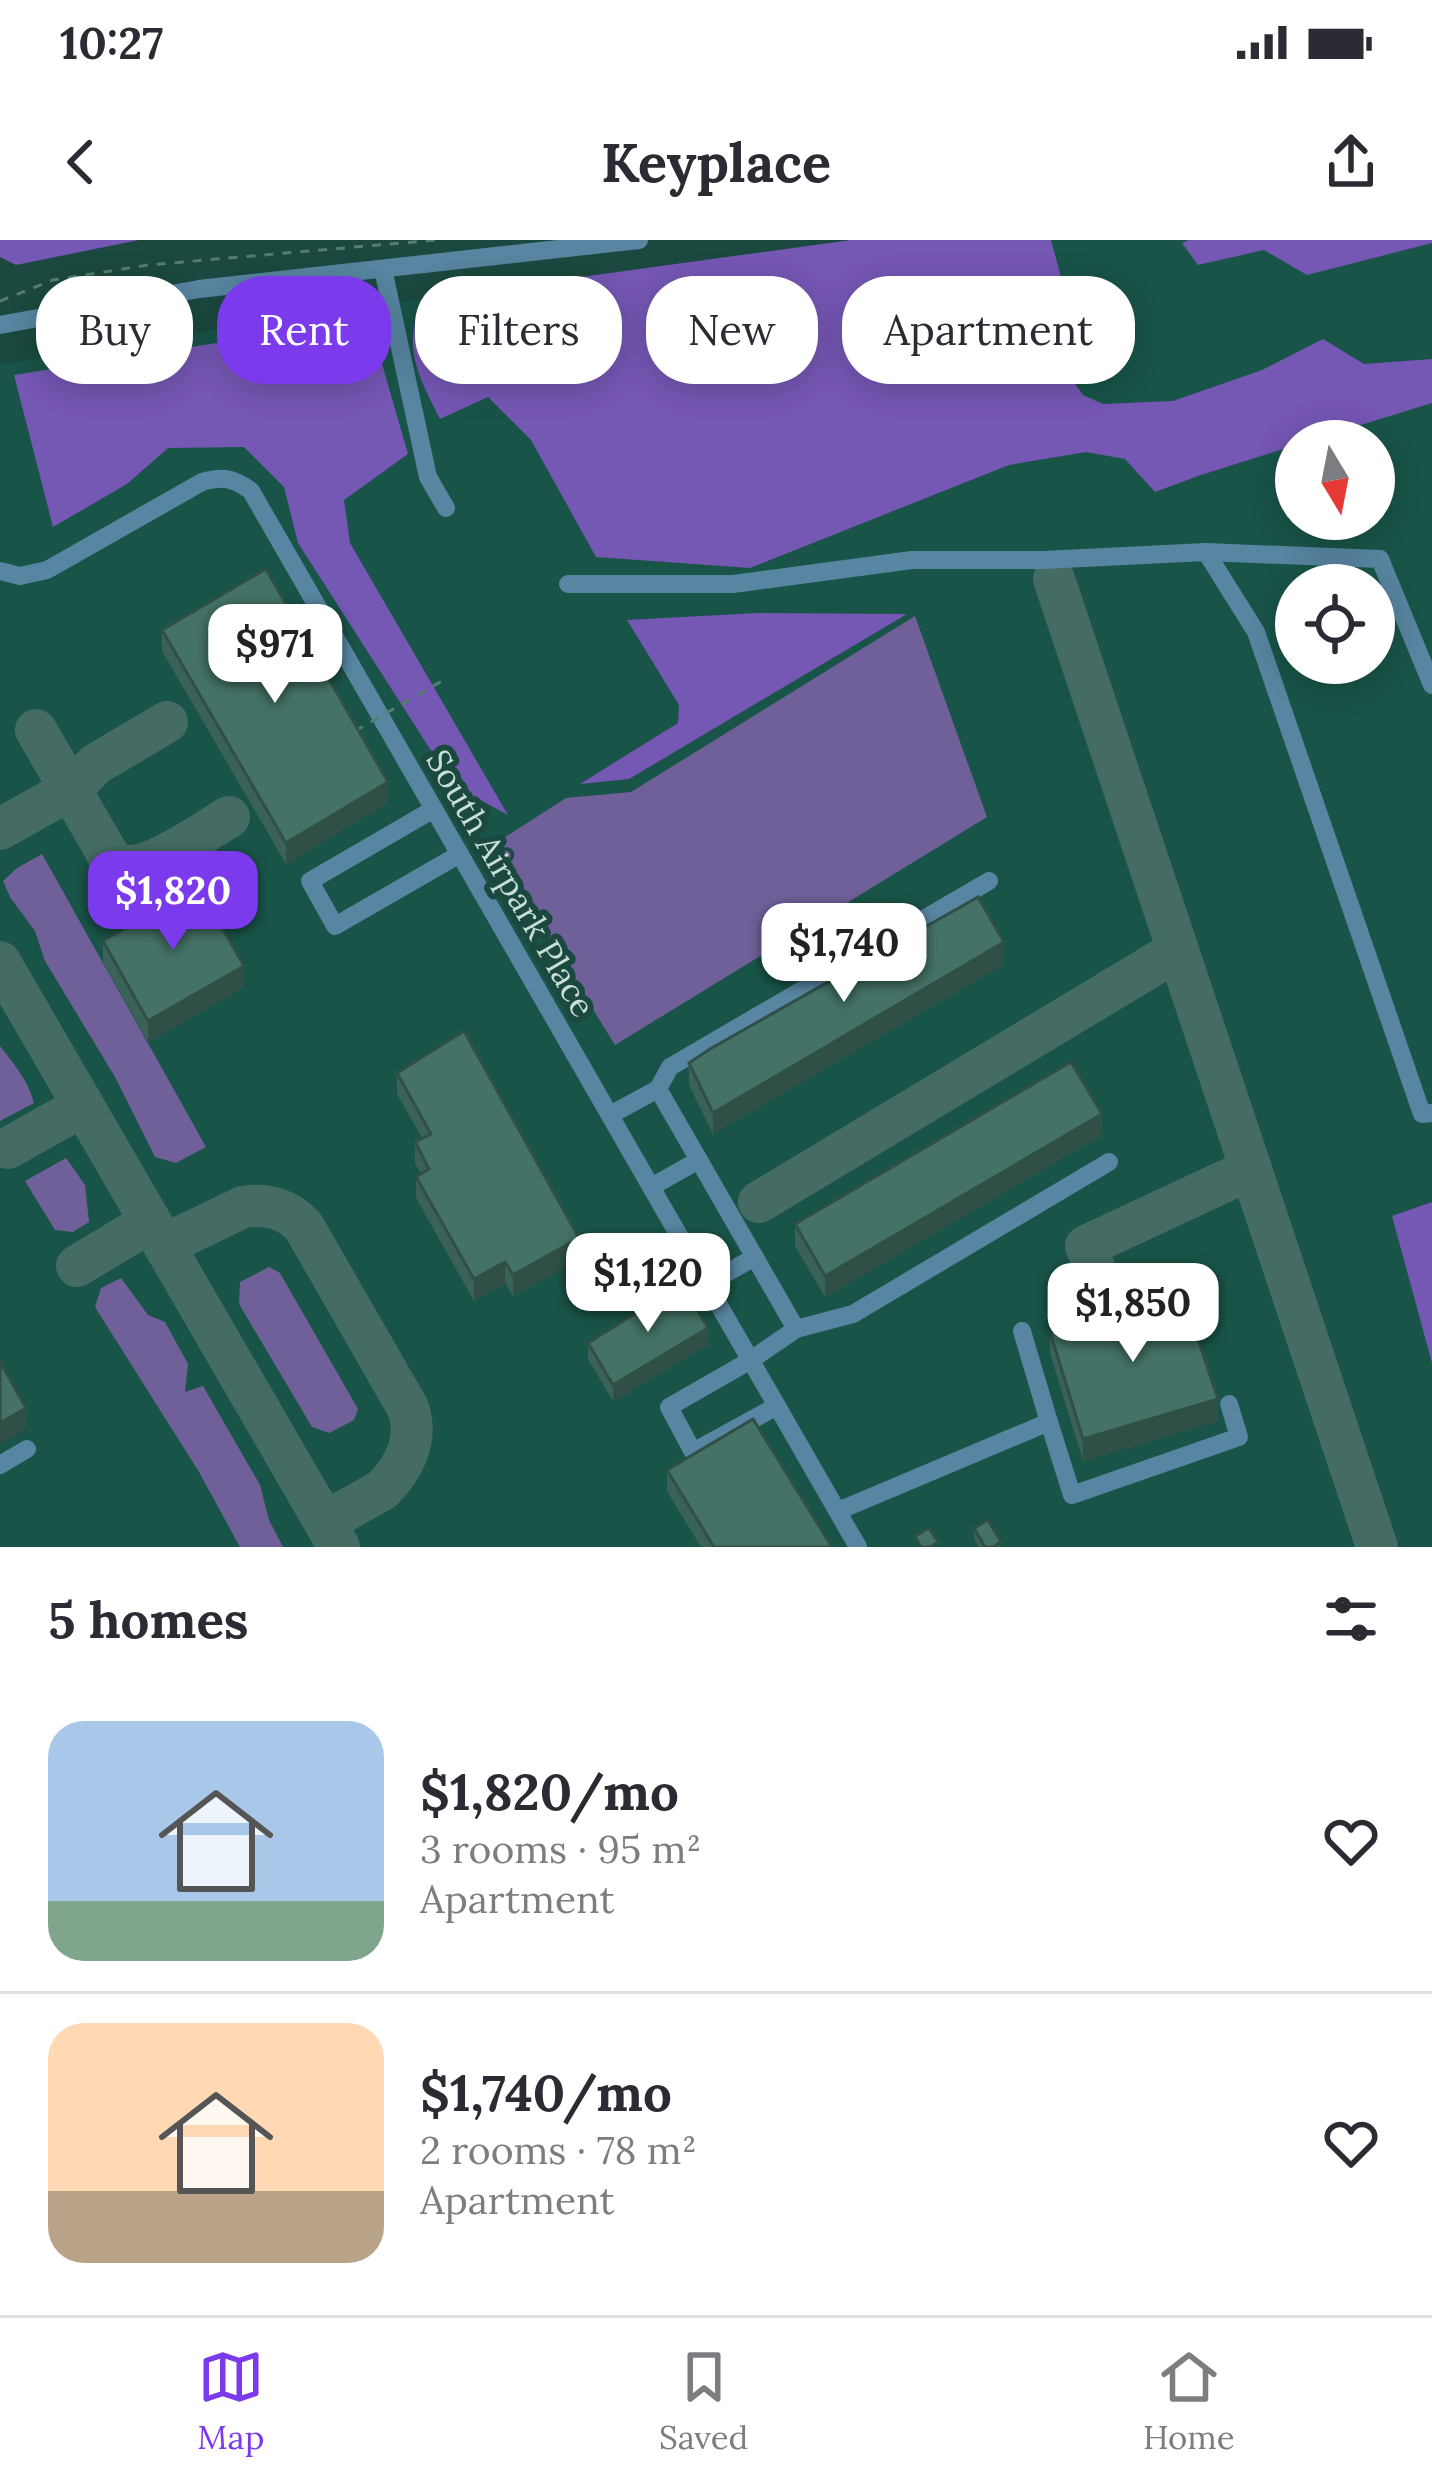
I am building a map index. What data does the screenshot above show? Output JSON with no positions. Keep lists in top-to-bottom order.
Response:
{
  "streets": {
    "street": ["South Airpark Place"]
  },
  "north": "bottom",
  "page": {
    "status": "10:27",
    "header": "Keyplace",
    "chip": [
      "Buy",
      "Rent",
      "Filters",
      "New",
      "Apartment"
    ],
    "price": [
      "$971",
      "$1,820",
      "$1,740",
      "$1,120",
      "$1,850"
    ],
    "heading": "5 homes",
    "list": [
      {
        "name": "$1,820/mo",
        "note": "3 rooms · 95 m² · Apartment"
      },
      {
        "name": "$1,740/mo",
        "note": "2 rooms · 78 m² · Apartment"
      }
    ],
    "tabs": ["Map", "Saved", "Home"]
  }
}
